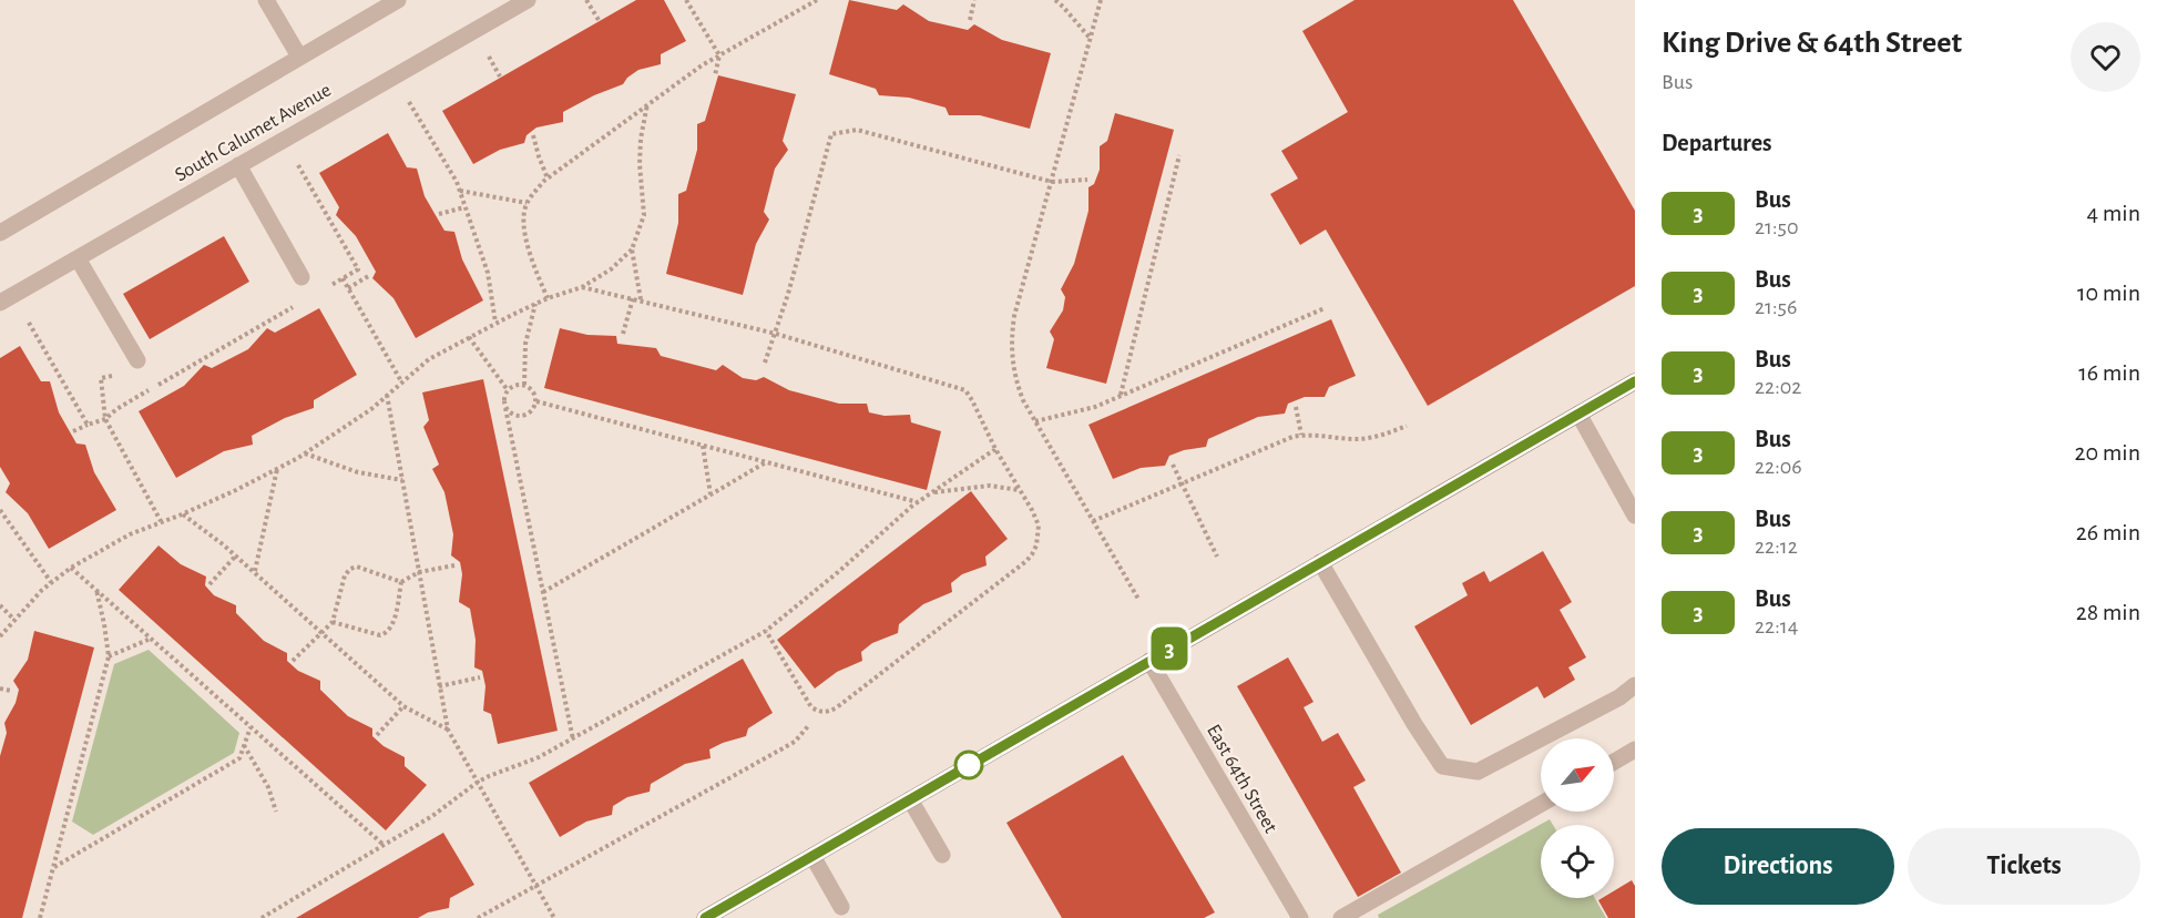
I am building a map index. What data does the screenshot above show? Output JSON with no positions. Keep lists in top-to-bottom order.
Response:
{
  "streets": {
    "street": ["South Calumet Avenue", "East 64th Street"]
  },
  "lines": ["bus line 3"],
  "north": "top right",
  "page": {
    "on_map": "3",
    "heading": [
      ["King Drive & 64th Street", "Bus"],
      "Departures"
    ],
    "list": [
      {
        "mark": "3",
        "name": "Bus",
        "note": "21:50",
        "value": "4 min"
      },
      {
        "mark": "3",
        "name": "Bus",
        "note": "21:56",
        "value": "10 min"
      },
      {
        "mark": "3",
        "name": "Bus",
        "note": "22:02",
        "value": "16 min"
      },
      {
        "mark": "3",
        "name": "Bus",
        "note": "22:06",
        "value": "20 min"
      },
      {
        "mark": "3",
        "name": "Bus",
        "note": "22:12",
        "value": "26 min"
      },
      {
        "mark": "3",
        "name": "Bus",
        "note": "22:14",
        "value": "28 min"
      }
    ],
    "buttons": ["Directions", "Tickets"]
  }
}
